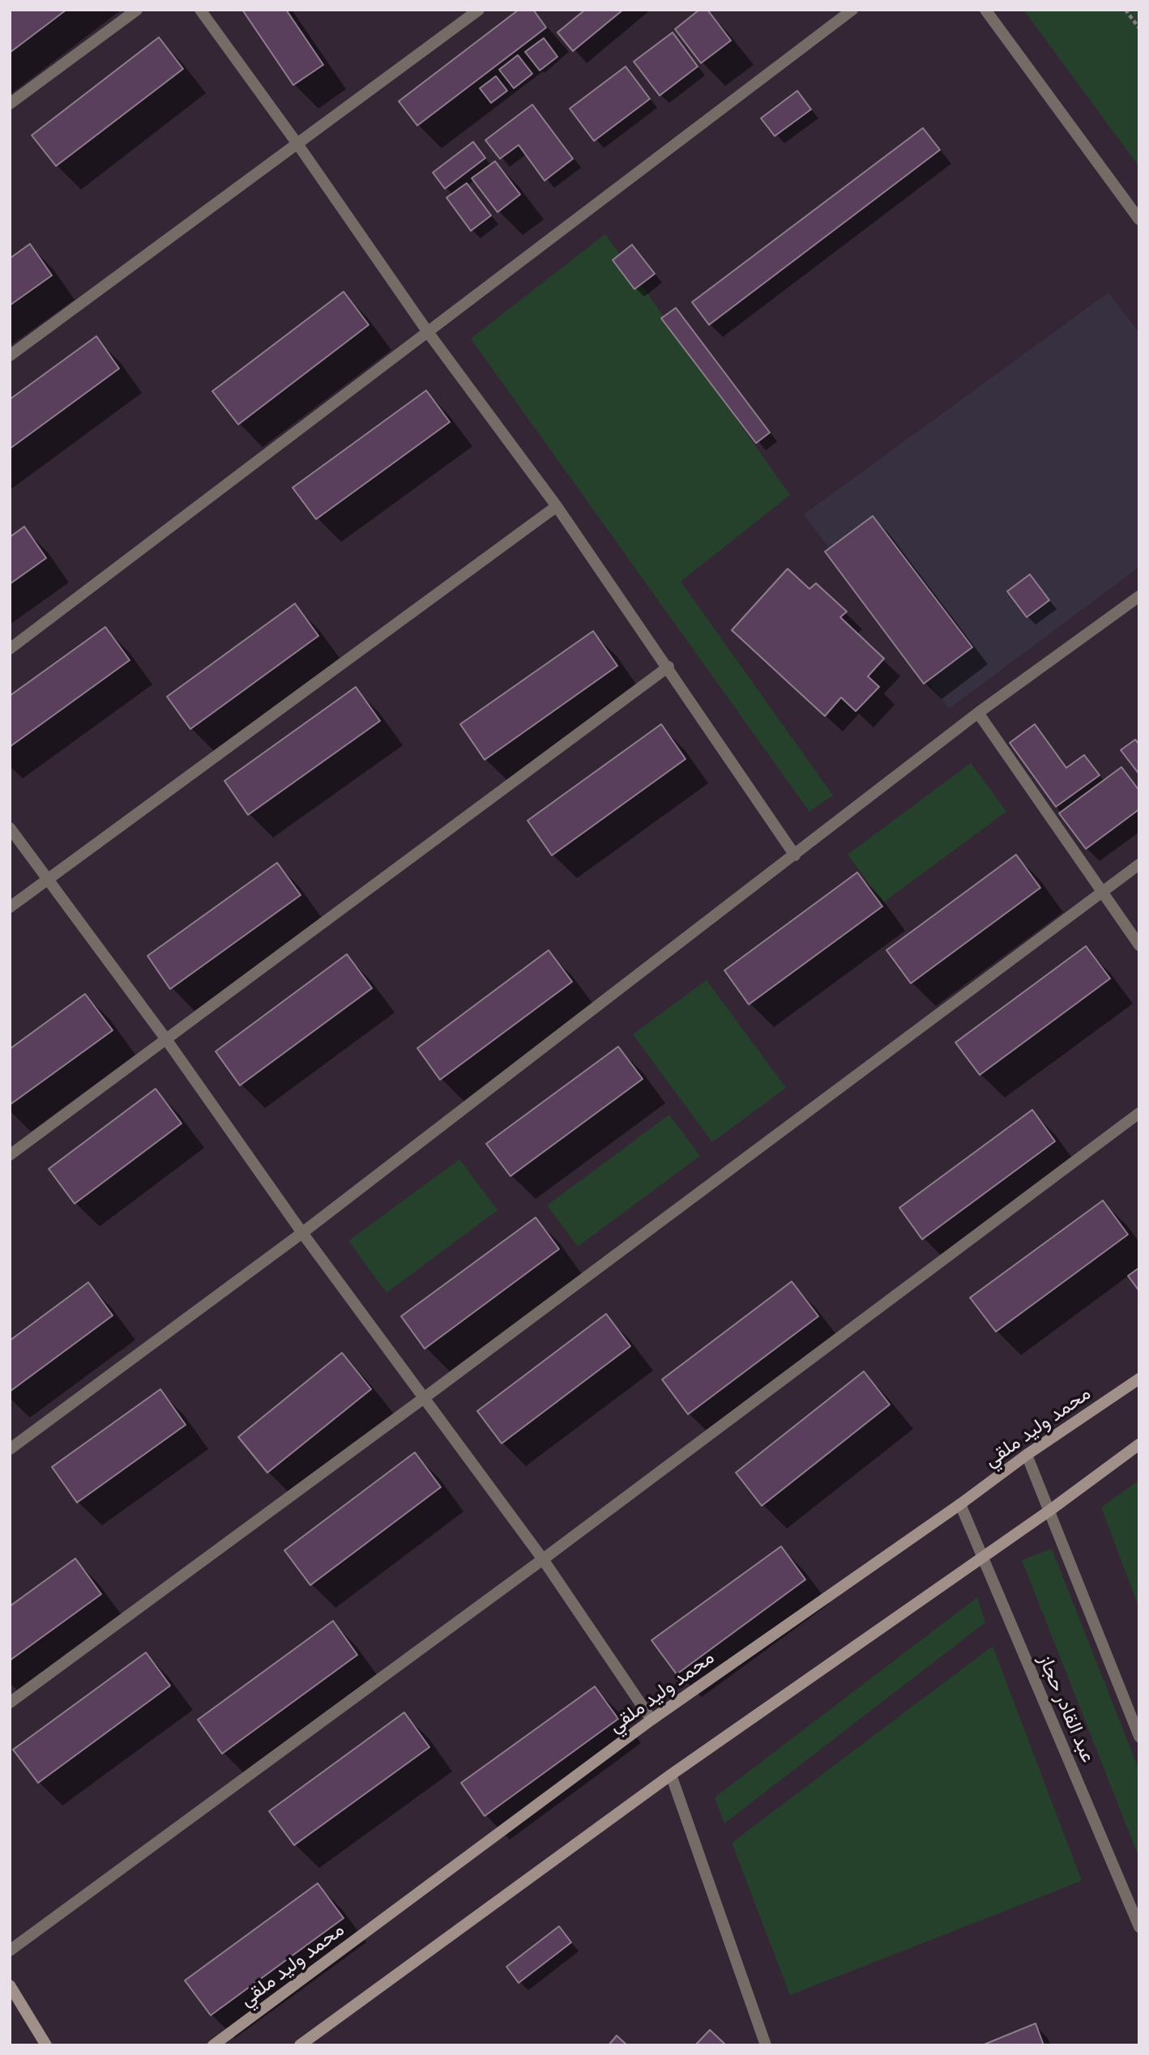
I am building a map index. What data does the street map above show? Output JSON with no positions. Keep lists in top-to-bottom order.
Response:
{
  "streets": {
    "street": ["محمد وليد ملقي", "عبد القادر حجاز"]
  },
  "crossings": [
    ["محمد وليد ملقي", "عبد القادر حجاز"]
  ]
}
